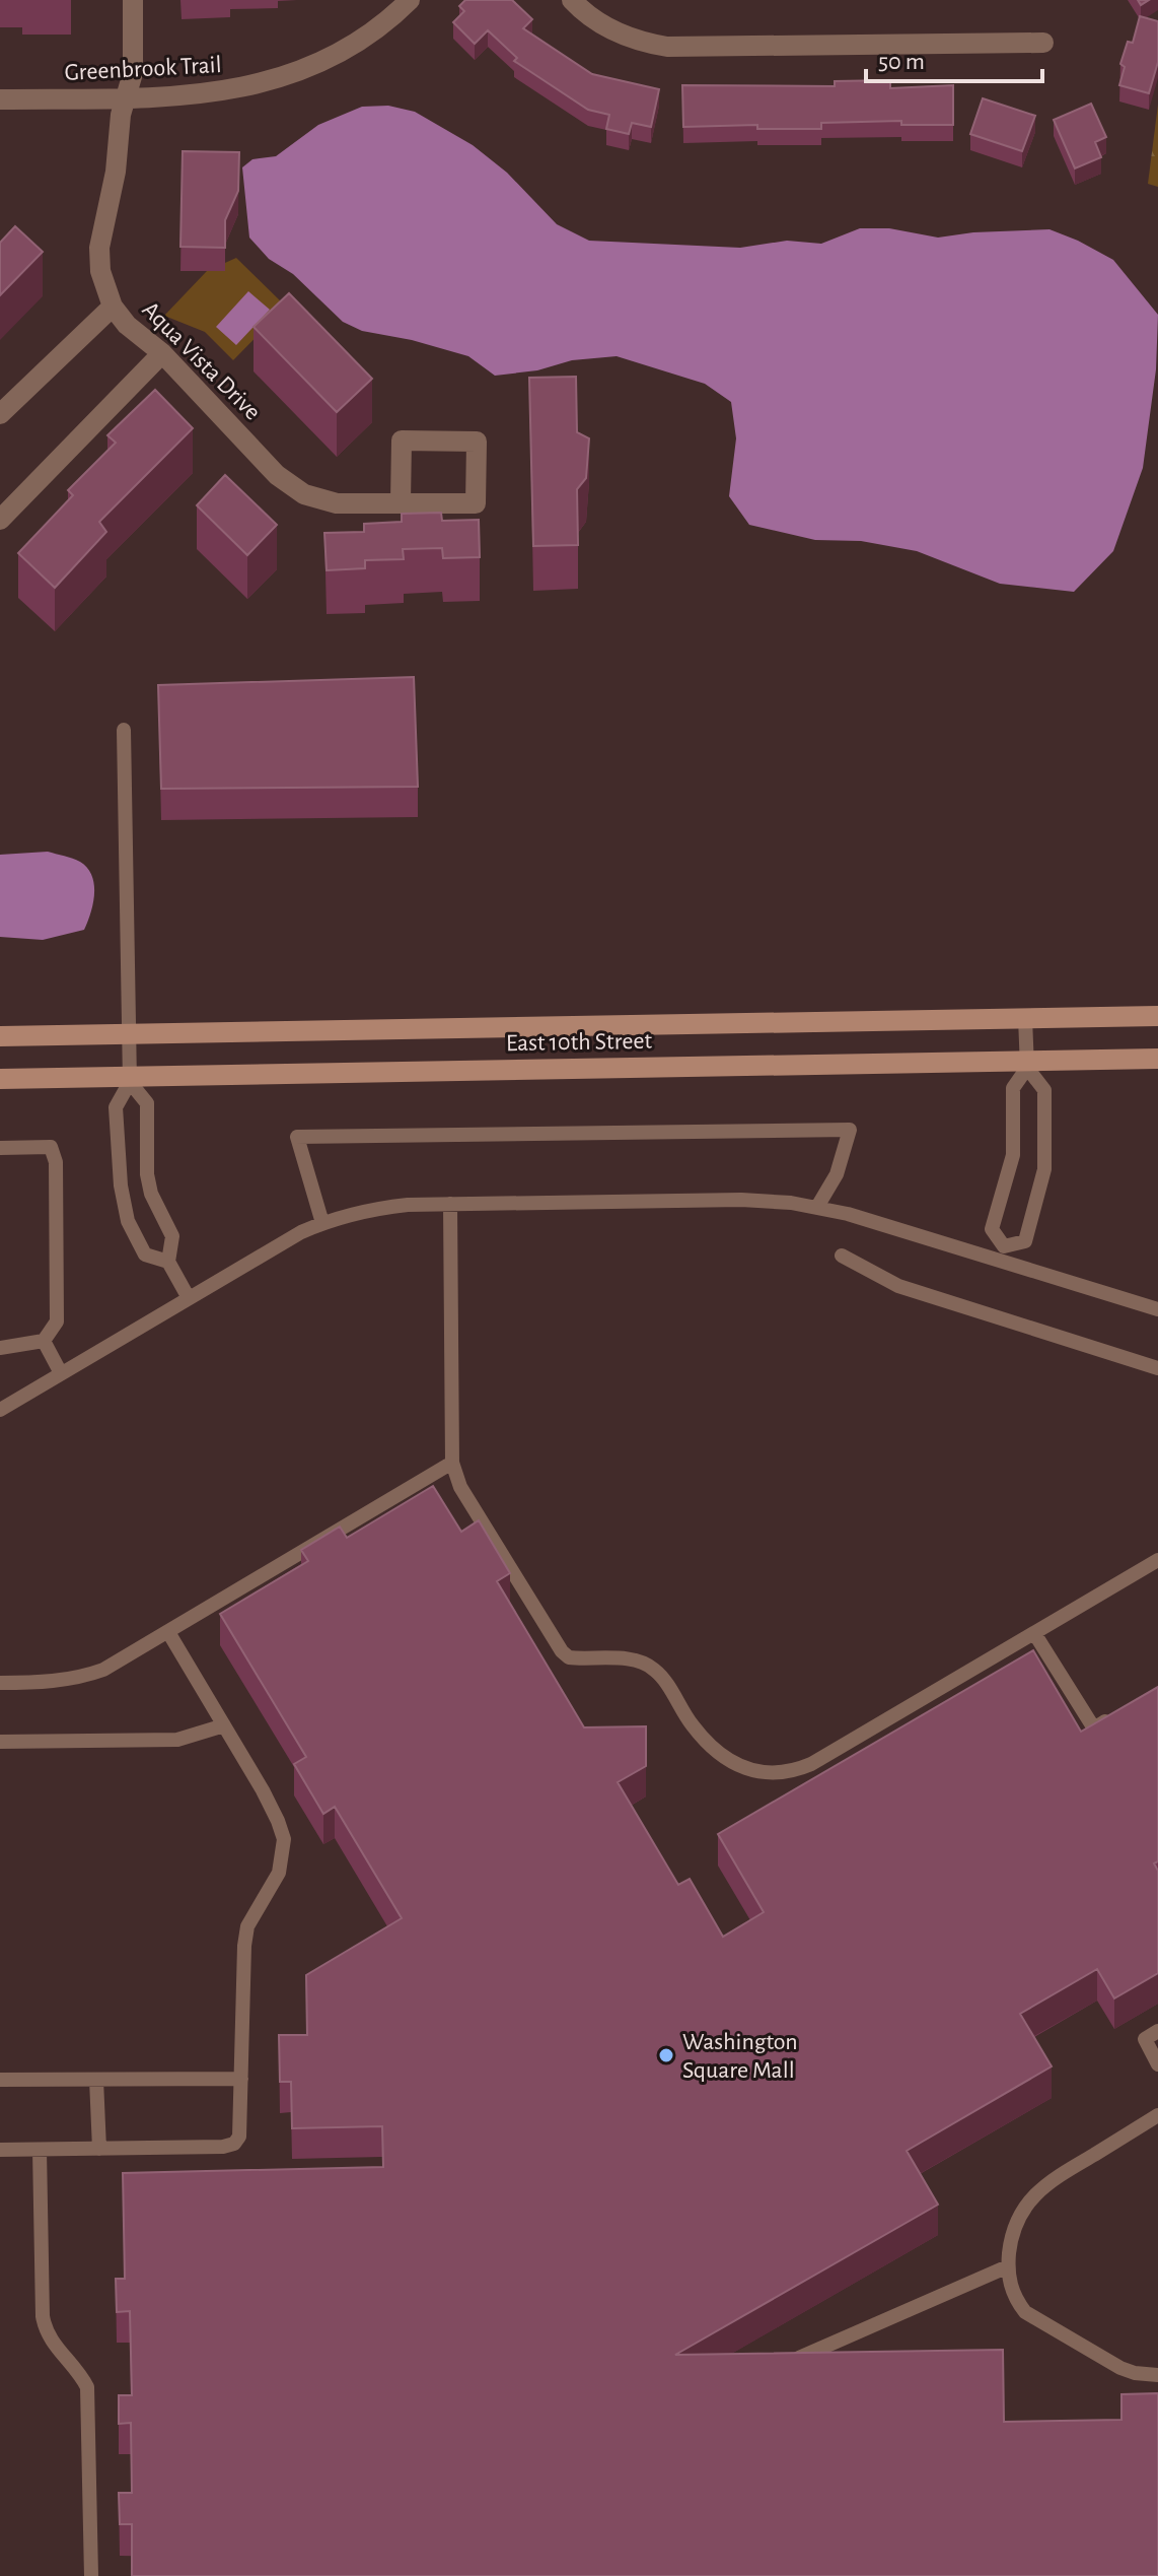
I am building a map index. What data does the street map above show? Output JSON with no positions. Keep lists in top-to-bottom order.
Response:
{
  "streets": {
    "main road": ["East 10th Street"],
    "street": ["Greenbrook Trail", "Aqua Vista Drive"]
  },
  "crossings": [
    ["Greenbrook Trail", "Aqua Vista Drive"]
  ],
  "places": ["Washington Square Mall"],
  "scale_bar": "50 m"
}
